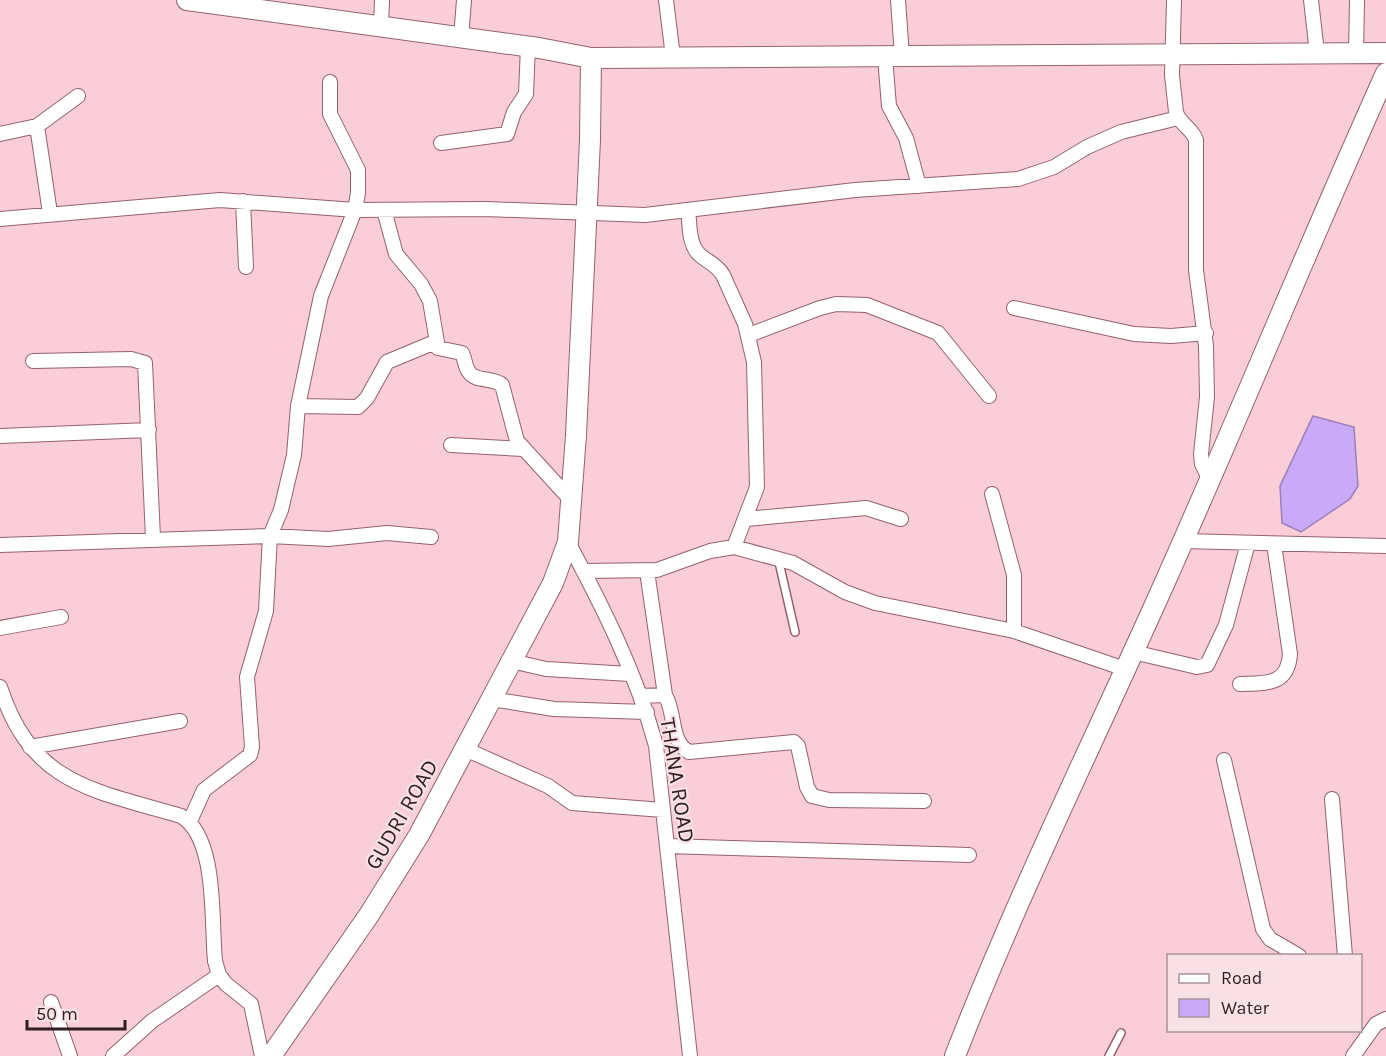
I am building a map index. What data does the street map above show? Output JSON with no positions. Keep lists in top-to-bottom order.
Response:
{
  "streets": {
    "main road": ["GUDRI ROAD"],
    "street": ["THANA ROAD"]
  },
  "crossings": [
    ["THANA ROAD", "GUDRI ROAD"]
  ],
  "legend": ["Road", "Water"],
  "scale_bar": "50 m"
}
